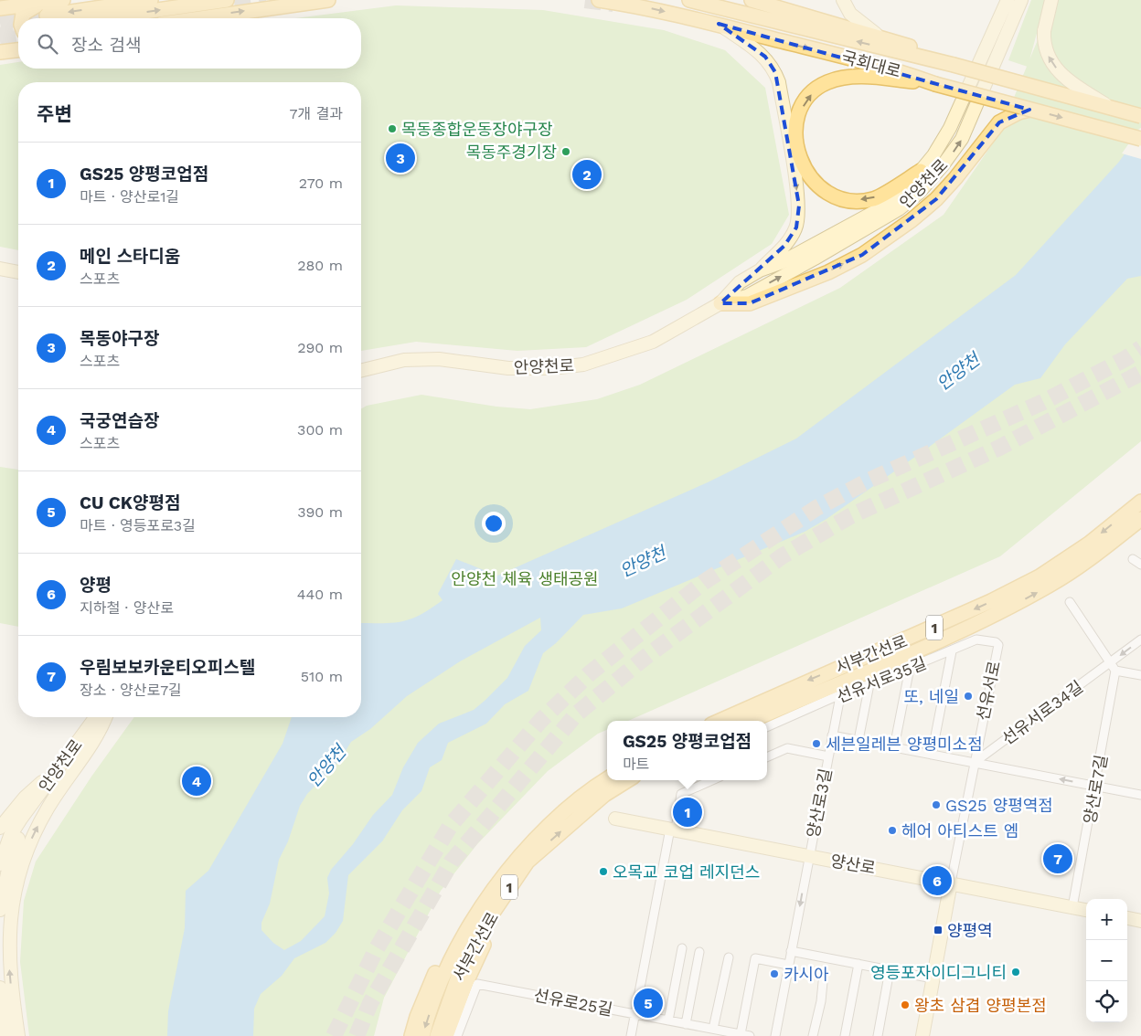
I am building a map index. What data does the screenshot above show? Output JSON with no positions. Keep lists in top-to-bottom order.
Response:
{
  "streets": {
    "main road": [
      "국회대로",
      "안양천로",
      "1",
      "서부간선로",
      "선유서로",
      "양산로"
    ],
    "street": [
      "선유서로35길",
      "선유서로34길",
      "양산로7길",
      "양산로3길",
      "선유로25길"
    ]
  },
  "crossings": [
    ["선유서로35길", "선유서로"],
    ["선유서로35길", "양산로3길"],
    ["선유서로", "선유서로34길"],
    ["선유서로", "양산로"],
    ["양산로7길", "양산로"],
    ["양산로3길", "양산로"]
  ],
  "water": ["안양천"],
  "parks": ["안양천 체육 생태공원"],
  "places": {
    "other": [
      "목동종합운동장야구장",
      "목동주경기장",
      "또, 네일",
      "세븐일레븐 양평미소점",
      "GS25 양평역점",
      "헤어 아티스트 엠",
      "오목교 코업 레지던스",
      "영등포자이디그니티",
      "카시아",
      "왕초 삼겹 양평본점"
    ],
    "transit": ["양평역"]
  },
  "page": {
    "search": "장소 검색",
    "heading": ["주변", "7개 결과"],
    "pins": [
      "3",
      "2",
      "4",
      "1",
      "7",
      "6",
      "5"
    ],
    "list": [
      {
        "mark": "1",
        "name": "GS25 양평코업점",
        "note": "마트 · 양산로1길",
        "value": "270 m"
      },
      {
        "mark": "2",
        "name": "메인 스타디움",
        "note": "스포츠",
        "value": "280 m"
      },
      {
        "mark": "3",
        "name": "목동야구장",
        "note": "스포츠",
        "value": "290 m"
      },
      {
        "mark": "4",
        "name": "국궁연습장",
        "note": "스포츠",
        "value": "300 m"
      },
      {
        "mark": "5",
        "name": "CU CK양평점",
        "note": "마트 · 영등포로3길",
        "value": "390 m"
      },
      {
        "mark": "6",
        "name": "양평",
        "note": "지하철 · 양산로",
        "value": "440 m"
      },
      {
        "mark": "7",
        "name": "우림보보카운티오피스텔",
        "note": "장소 · 양산로7길",
        "value": "510 m"
      }
    ],
    "popup": ["GS25 양평코업점", "마트"],
    "map_buttons": ["+", "−"]
  }
}
